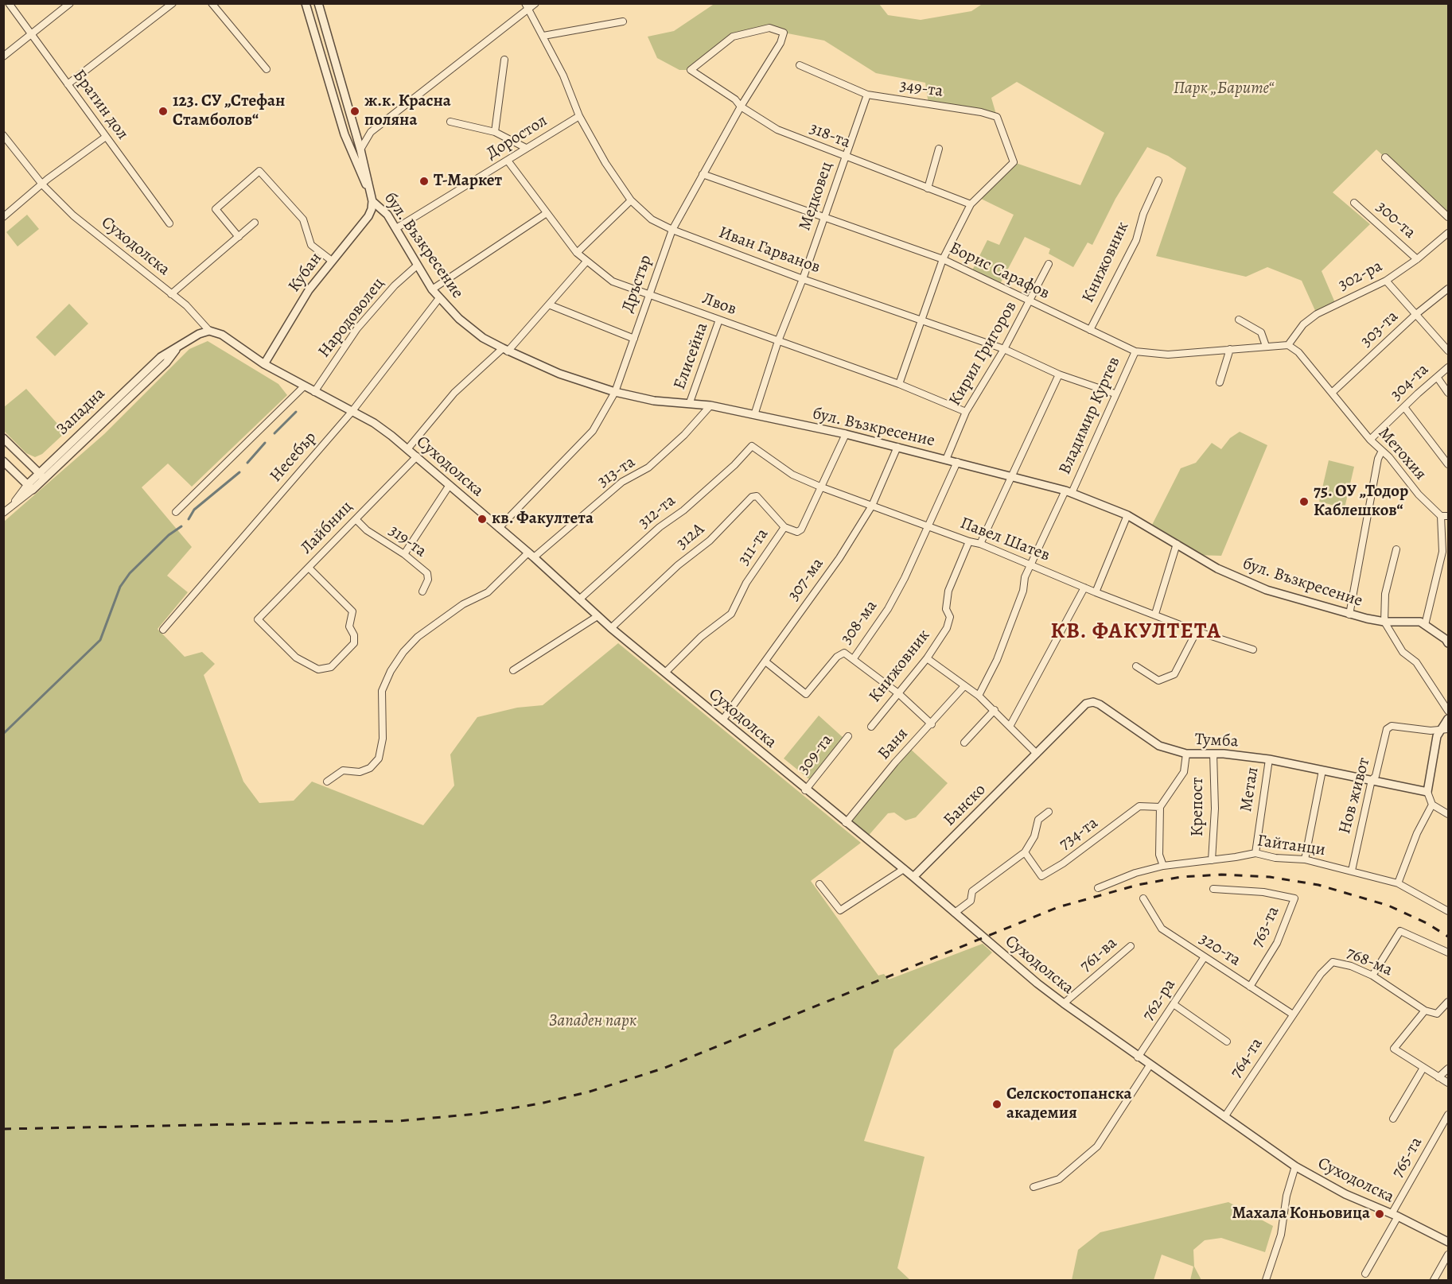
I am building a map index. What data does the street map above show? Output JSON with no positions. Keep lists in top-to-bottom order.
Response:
{
  "streets": {
    "street": [
      "349-та",
      "Братин дол",
      "318-та",
      "Доростол",
      "Медковец",
      "300-та",
      "бул. Възкресение",
      "Суходолска",
      "Иван Гарванов",
      "Книжовник",
      "Борис Сарафов",
      "Кубан",
      "302-ра",
      "Дръстър",
      "Лвов",
      "Народоволец",
      "303-та",
      "Кирил Григоров",
      "Елисейна",
      "304-та",
      "Западна",
      "Владимир Куртев",
      "Метохия",
      "Несебър",
      "313-та",
      "312-та",
      "Лайбниц",
      "312А",
      "Павел Шатев",
      "319-та",
      "311-та",
      "307-ма",
      "308-ма",
      "Тумба",
      "Баня",
      "309-та",
      "Метал",
      "Нов живот",
      "Банско",
      "Крепост",
      "734-та",
      "Гайтанци",
      "763-та",
      "320-та",
      "761-ва",
      "768-ма",
      "762-ра",
      "764-та",
      "765-та"
    ]
  },
  "crossings": [
    ["349-та", "318-та"],
    ["349-та", "Медковец"],
    ["318-та", "Медковец"],
    ["318-та", "Дръстър"],
    ["Доростол", "бул. Възкресение"],
    ["Доростол", "Иван Гарванов"],
    ["Доростол", "Лвов"],
    ["Медковец", "бул. Възкресение"],
    ["Медковец", "Иван Гарванов"],
    ["Медковец", "Борис Сарафов"],
    ["Медковец", "Лвов"],
    ["300-та", "302-ра"],
    ["бул. Възкресение", "Кубан"],
    ["бул. Възкресение", "Дръстър"],
    ["бул. Възкресение", "Народоволец"],
    ["бул. Възкресение", "Кирил Григоров"],
    ["бул. Възкресение", "Елисейна"],
    ["бул. Възкресение", "Владимир Куртев"],
    ["бул. Възкресение", "Несебър"],
    ["бул. Възкресение", "313-та"],
    ["бул. Възкресение", "311-та"],
    ["бул. Възкресение", "307-ма"],
    ["Суходолска", "Кубан"],
    ["Суходолска", "Дръстър"],
    ["Суходолска", "Народоволец"],
    ["Суходолска", "Западна"],
    ["Суходолска", "Несебър"],
    ["Суходолска", "313-та"],
    ["Суходолска", "312-та"],
    ["Суходолска", "Лайбниц"],
    ["Суходолска", "312А"],
    ["Суходолска", "311-та"],
    ["Суходолска", "307-ма"],
    ["Суходолска", "Баня"],
    ["Суходолска", "309-та"],
    ["Суходолска", "Банско"],
    ["Суходолска", "761-ва"],
    ["Суходолска", "762-ра"],
    ["Суходолска", "764-та"],
    ["Суходолска", "765-та"],
    ["Иван Гарванов", "Дръстър"],
    ["Иван Гарванов", "Кирил Григоров"],
    ["Иван Гарванов", "Владимир Куртев"],
    ["Книжовник", "Борис Сарафов"],
    ["Книжовник", "Павел Шатев"],
    ["Борис Сарафов", "302-ра"],
    ["Борис Сарафов", "Дръстър"],
    ["Борис Сарафов", "Кирил Григоров"],
    ["Борис Сарафов", "Владимир Куртев"],
    ["Борис Сарафов", "Метохия"],
    ["302-ра", "Метохия"],
    ["Дръстър", "Лвов"],
    ["Лвов", "Кирил Григоров"],
    ["Лвов", "Елисейна"],
    ["303-та", "Метохия"],
    ["304-та", "Метохия"],
    ["Владимир Куртев", "Павел Шатев"],
    ["312-та", "Павел Шатев"],
    ["Лайбниц", "319-та"],
    ["312А", "311-та"],
    ["Павел Шатев", "311-та"],
    ["Павел Шатев", "307-ма"],
    ["Павел Шатев", "308-ма"],
    ["307-ма", "308-ма"],
    ["Тумба", "Метал"],
    ["Тумба", "Нов живот"],
    ["Тумба", "Банско"],
    ["Тумба", "Крепост"],
    ["Метал", "Гайтанци"],
    ["Нов живот", "Гайтанци"],
    ["Крепост", "Гайтанци"],
    ["763-та", "320-та"],
    ["320-та", "768-ма"],
    ["320-та", "762-ра"],
    ["320-та", "764-та"],
    ["768-ма", "764-та"]
  ],
  "districts": ["КВ. ФАКУЛТЕТА"],
  "parks": ["Парк „Барите“", "Западен парк"],
  "places": [
    "123. СУ „Стефан Стамболов“",
    "ж.к. Красна поляна",
    "Т-Маркет",
    "75. ОУ „Тодор Каблешков“",
    "кв. Факултета",
    "Селскостопанска академия",
    "Махала Коньовица"
  ]
}
